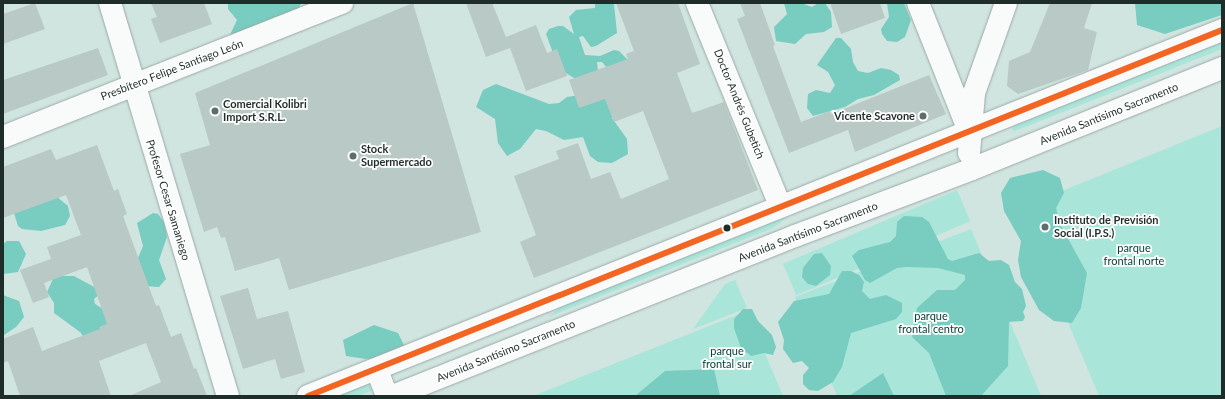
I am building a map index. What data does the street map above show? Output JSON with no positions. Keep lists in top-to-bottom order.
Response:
{
  "streets": {
    "main road": [
      "Presbítero Felipe Santiago León",
      "Doctor Andrés Gubetich",
      "Avenida Santísimo Sacramento",
      "Profesor Cesar Samaniego"
    ]
  },
  "crossings": [
    ["Presbítero Felipe Santiago León", "Profesor Cesar Samaniego"]
  ],
  "parks": ["parque frontal norte", "parque frontal centro", "parque frontal sur"],
  "places": [
    "Comercial Kolibri Import S.R.L.",
    "Vicente Scavone",
    "Stock Supermercado",
    "Instituto de Previsión Social (I.P.S.)"
  ]
}
